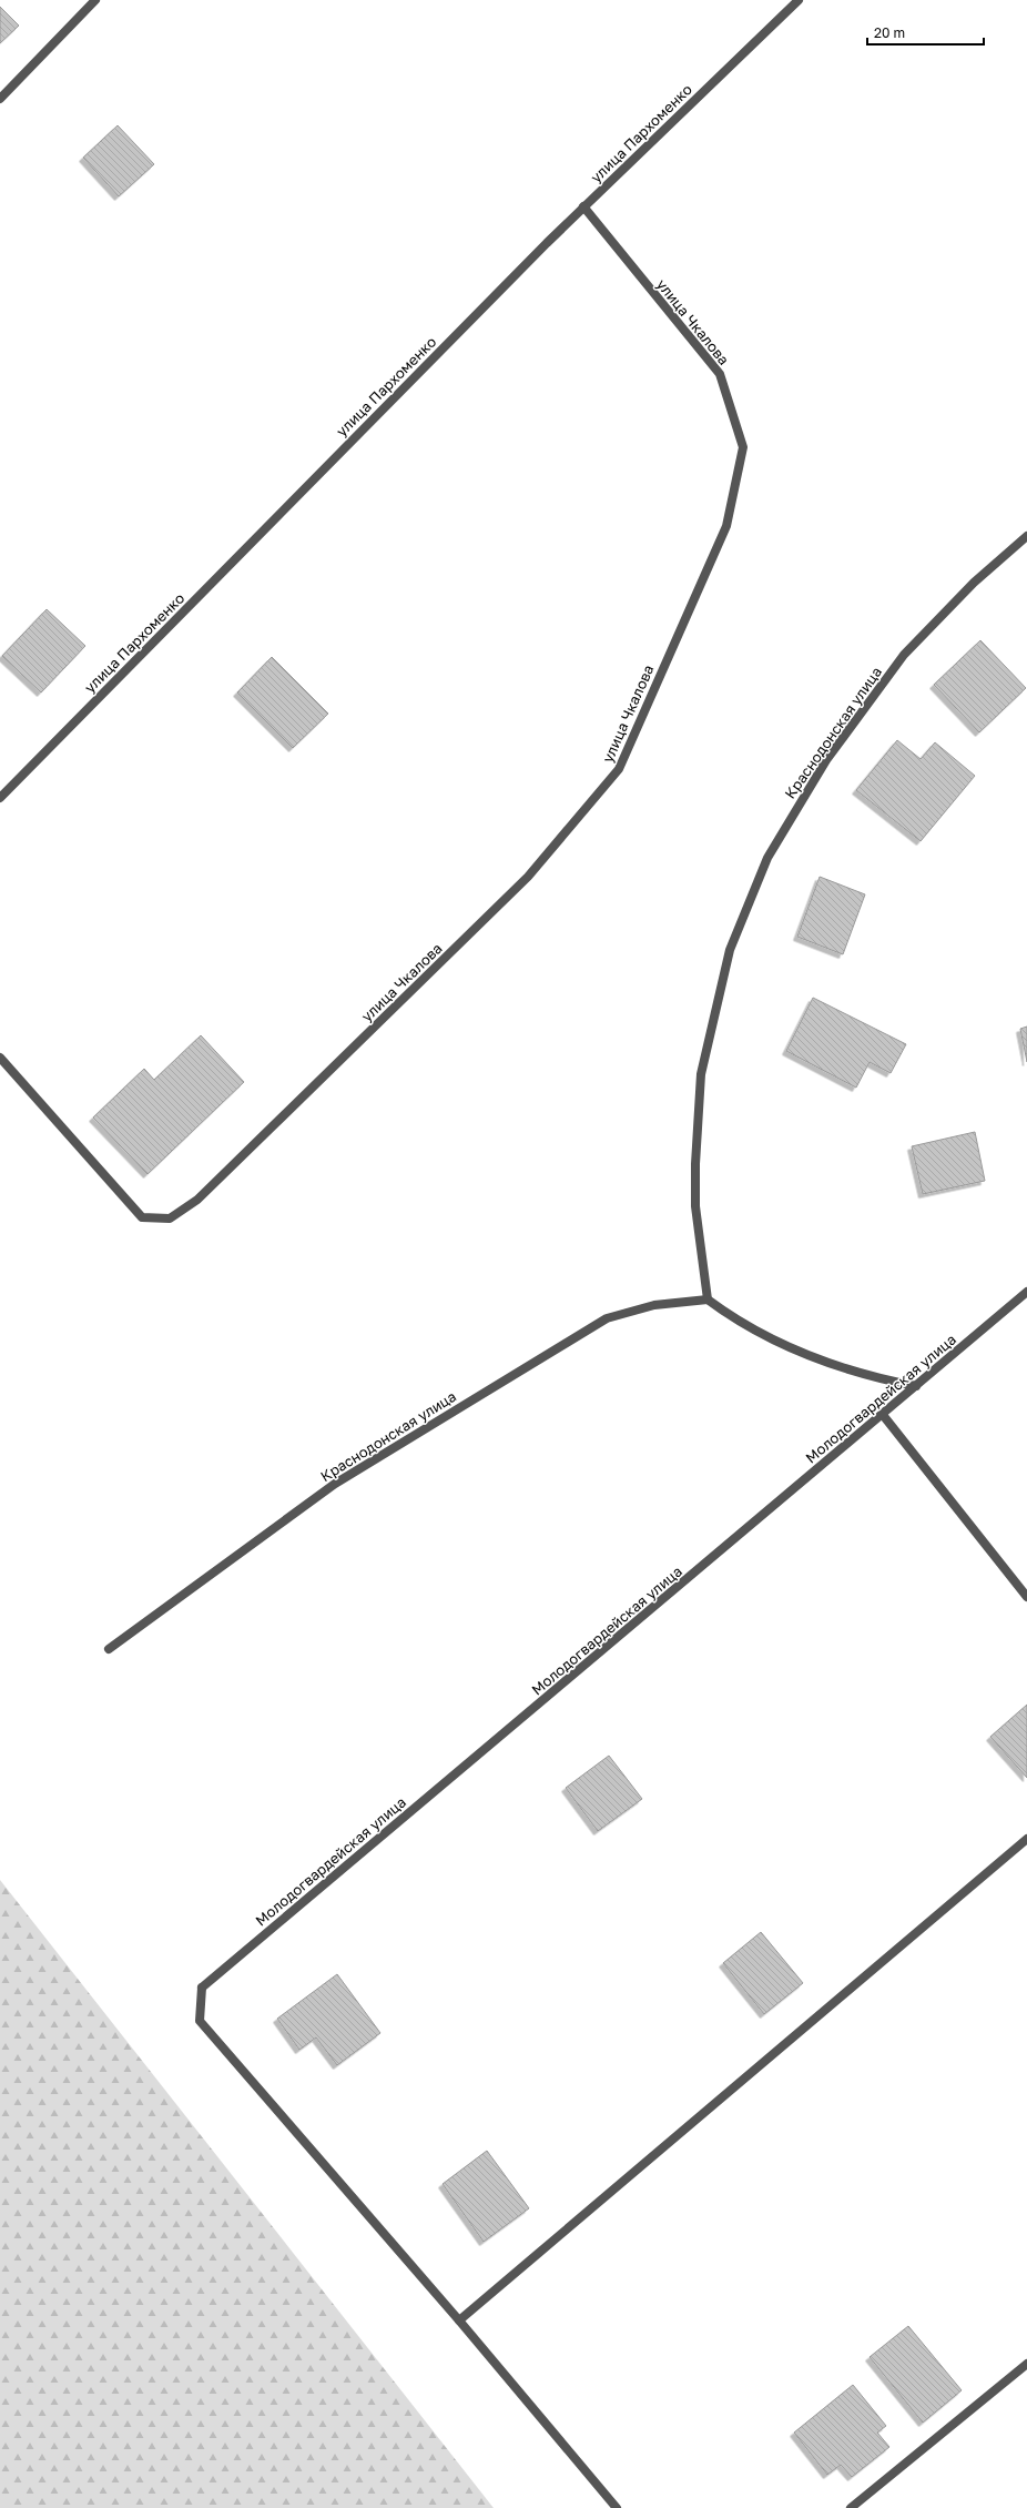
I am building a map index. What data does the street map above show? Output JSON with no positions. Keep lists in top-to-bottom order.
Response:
{
  "streets": {
    "street": [
      "улица Пархоменко",
      "улица Чкалова",
      "Краснодонская улица",
      "Молодогвардейская улица"
    ]
  },
  "crossings": [
    ["улица Пархоменко", "улица Чкалова"]
  ],
  "scale_bar": "20 m"
}
